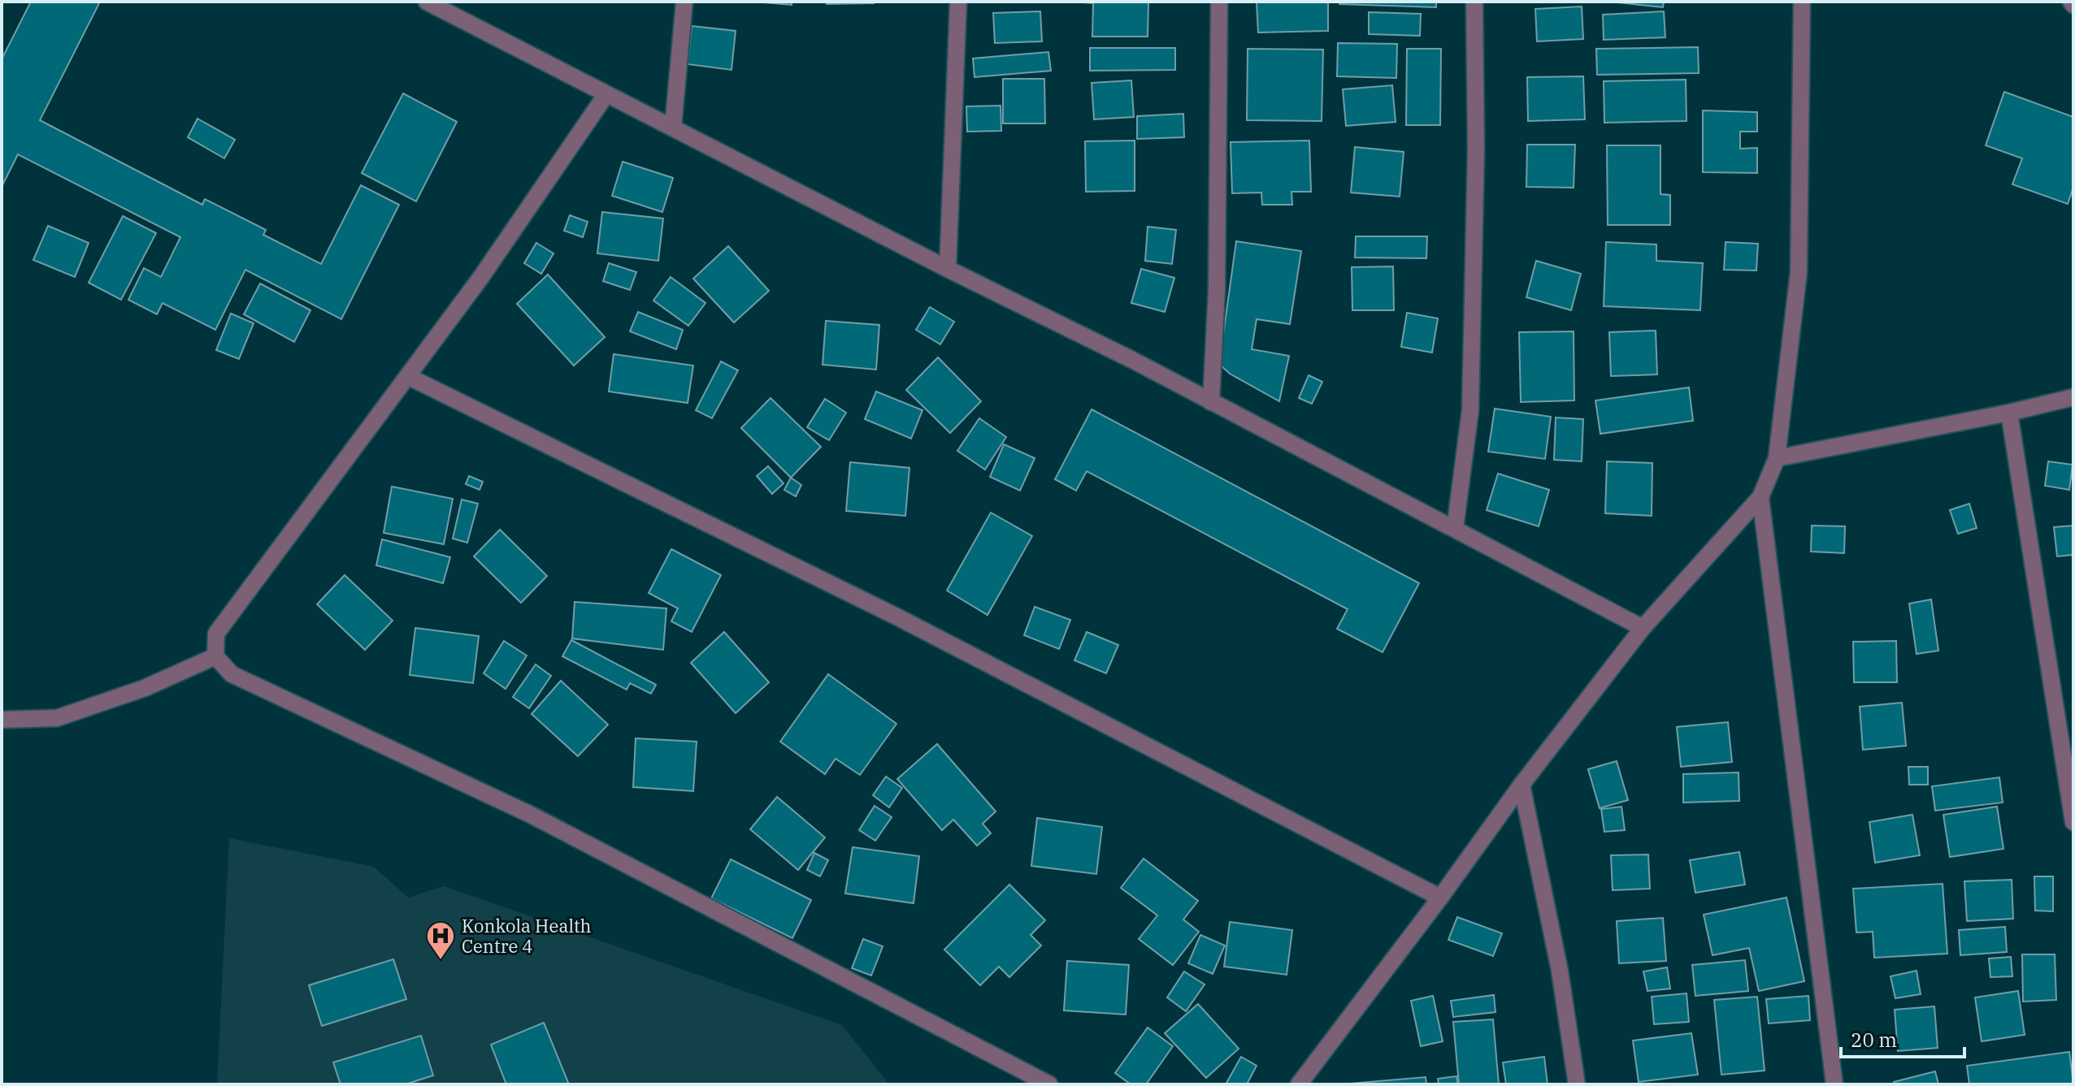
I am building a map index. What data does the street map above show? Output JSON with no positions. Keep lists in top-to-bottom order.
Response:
{
  "places": {
    "hospital": ["Konkola Health Centre 4"]
  },
  "scale_bar": "20 m"
}
